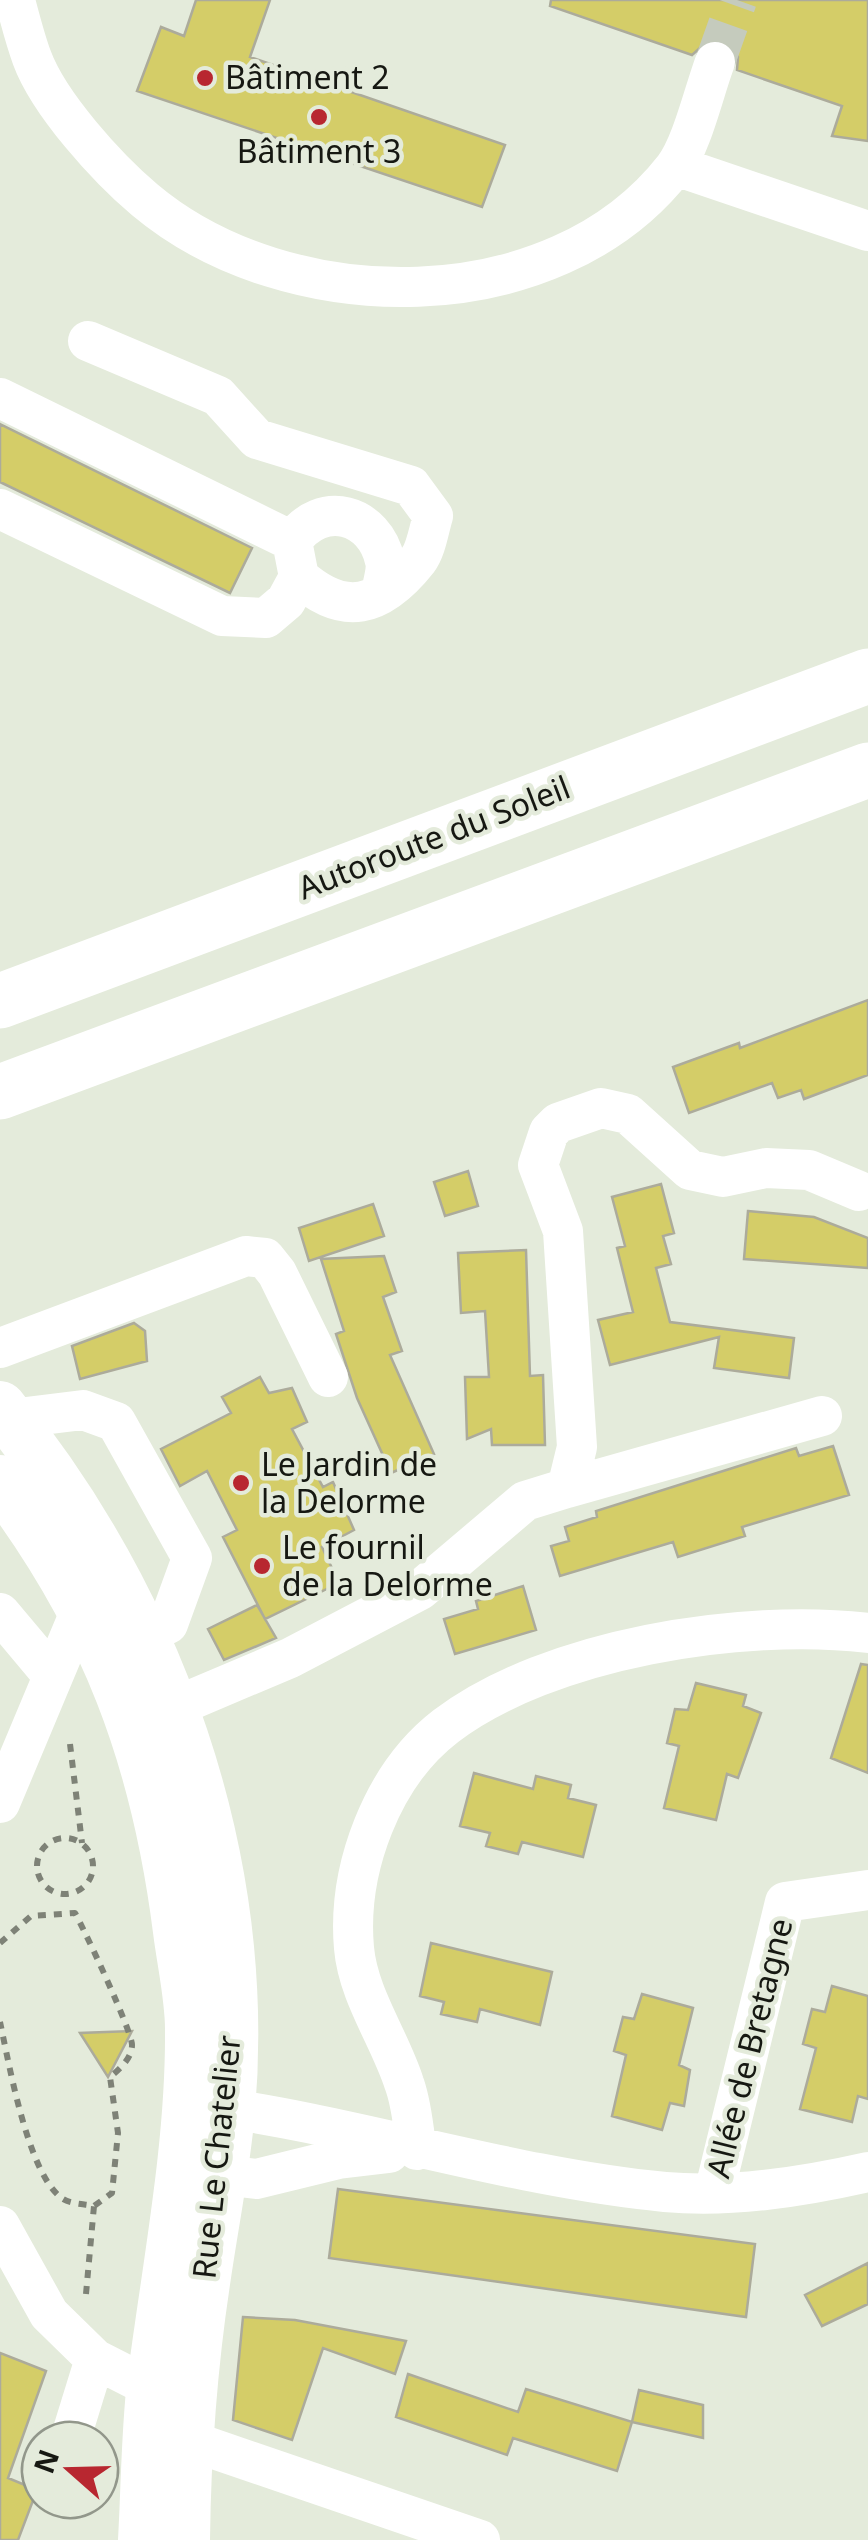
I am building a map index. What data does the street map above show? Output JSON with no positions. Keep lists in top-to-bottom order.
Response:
{
  "streets": {
    "highway": ["Autoroute du Soleil"],
    "main road": ["Rue Le Chatelier"],
    "street": ["Allée de Bretagne"]
  },
  "places": [
    "Bâtiment 2",
    "Bâtiment 3",
    "Le Jardin de la Delorme",
    "Le fournil de la Delorme"
  ],
  "north": "left"
}
